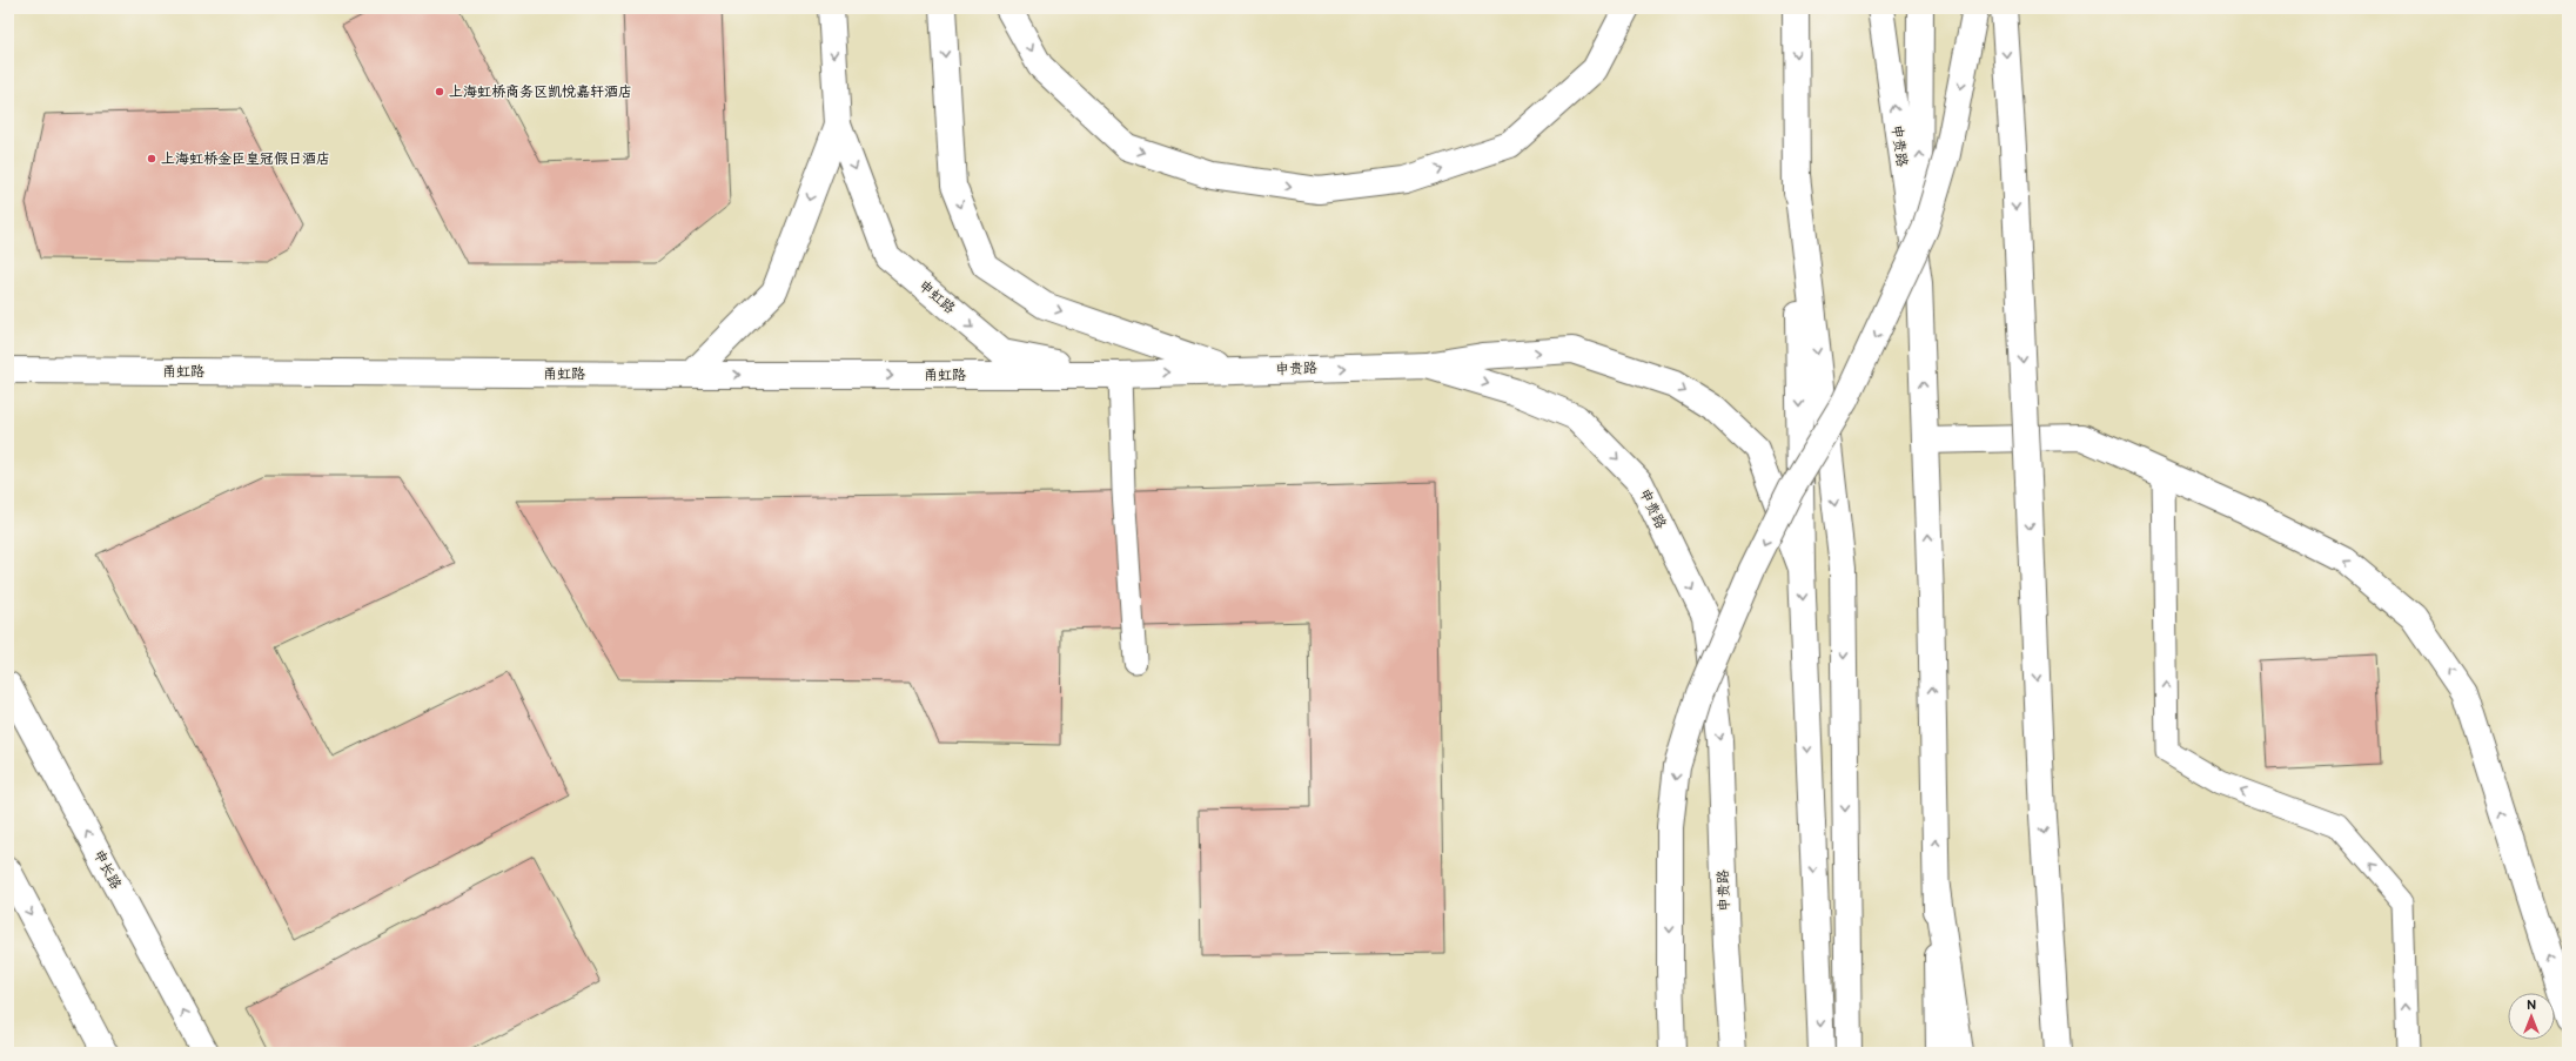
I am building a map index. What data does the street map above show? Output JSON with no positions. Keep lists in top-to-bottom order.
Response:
{
  "streets": {
    "main road": [
      "申贵路",
      "申虹路",
      "甬虹路",
      "申长路"
    ]
  },
  "crossings": [
    ["申贵路", "申虹路"],
    ["申贵路", "甬虹路"],
    ["申虹路", "甬虹路"]
  ],
  "one_way": ["甬虹路"],
  "places": ["上海虹桥商务区凯悦嘉轩酒店", "上海虹桥金臣皇冠假日酒店"],
  "north": "top"
}
